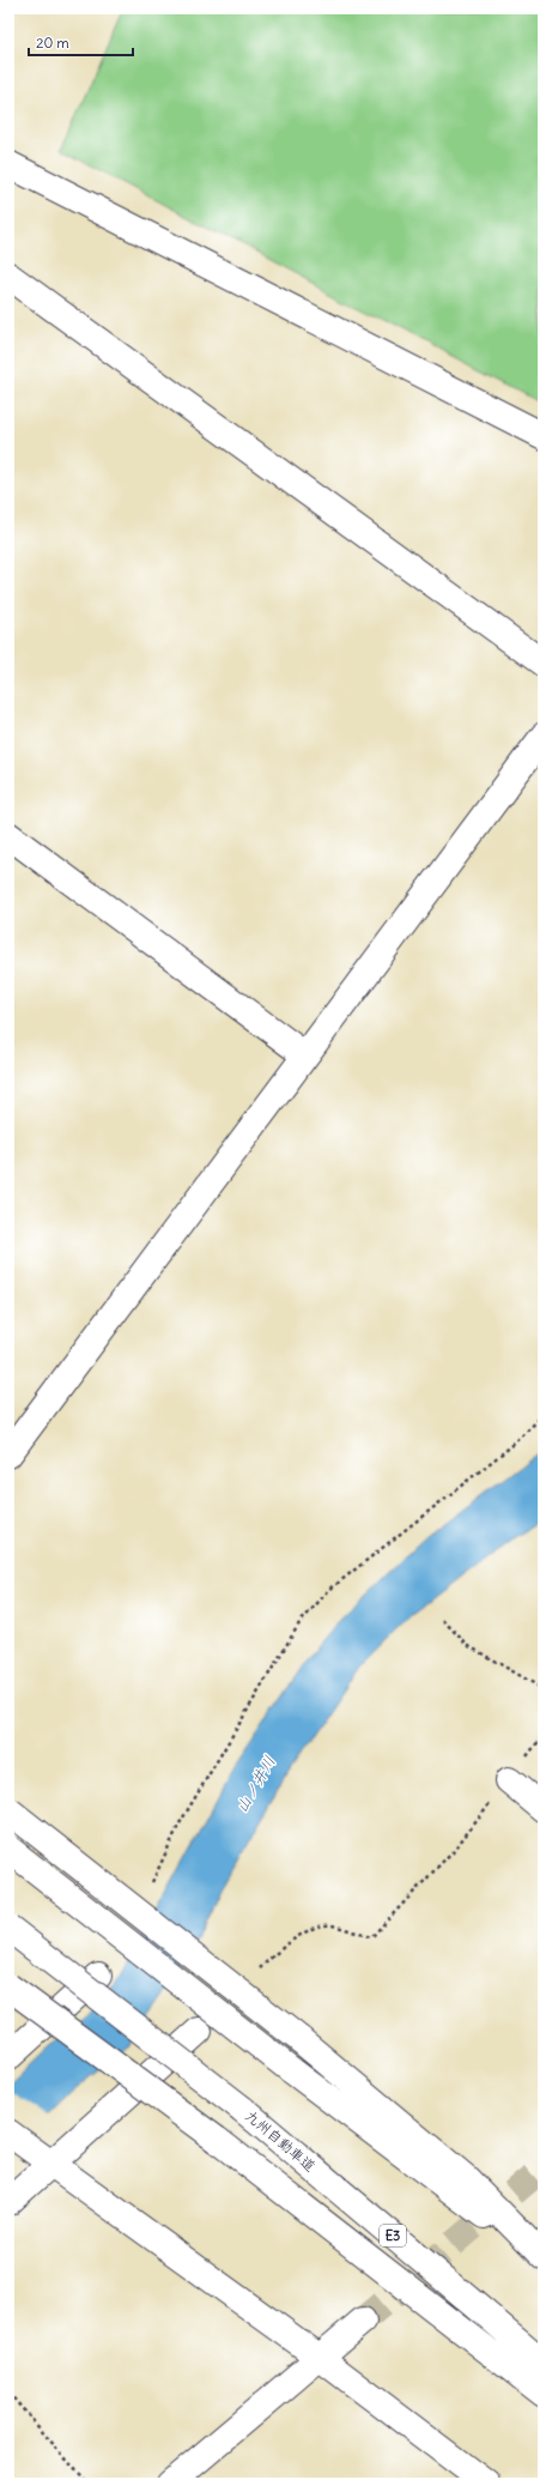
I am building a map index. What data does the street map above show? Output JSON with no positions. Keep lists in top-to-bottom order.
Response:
{
  "streets": {
    "main road": ["九州自動車道", "E3"]
  },
  "water": ["山ノ井川"],
  "scale_bar": "20 m"
}
